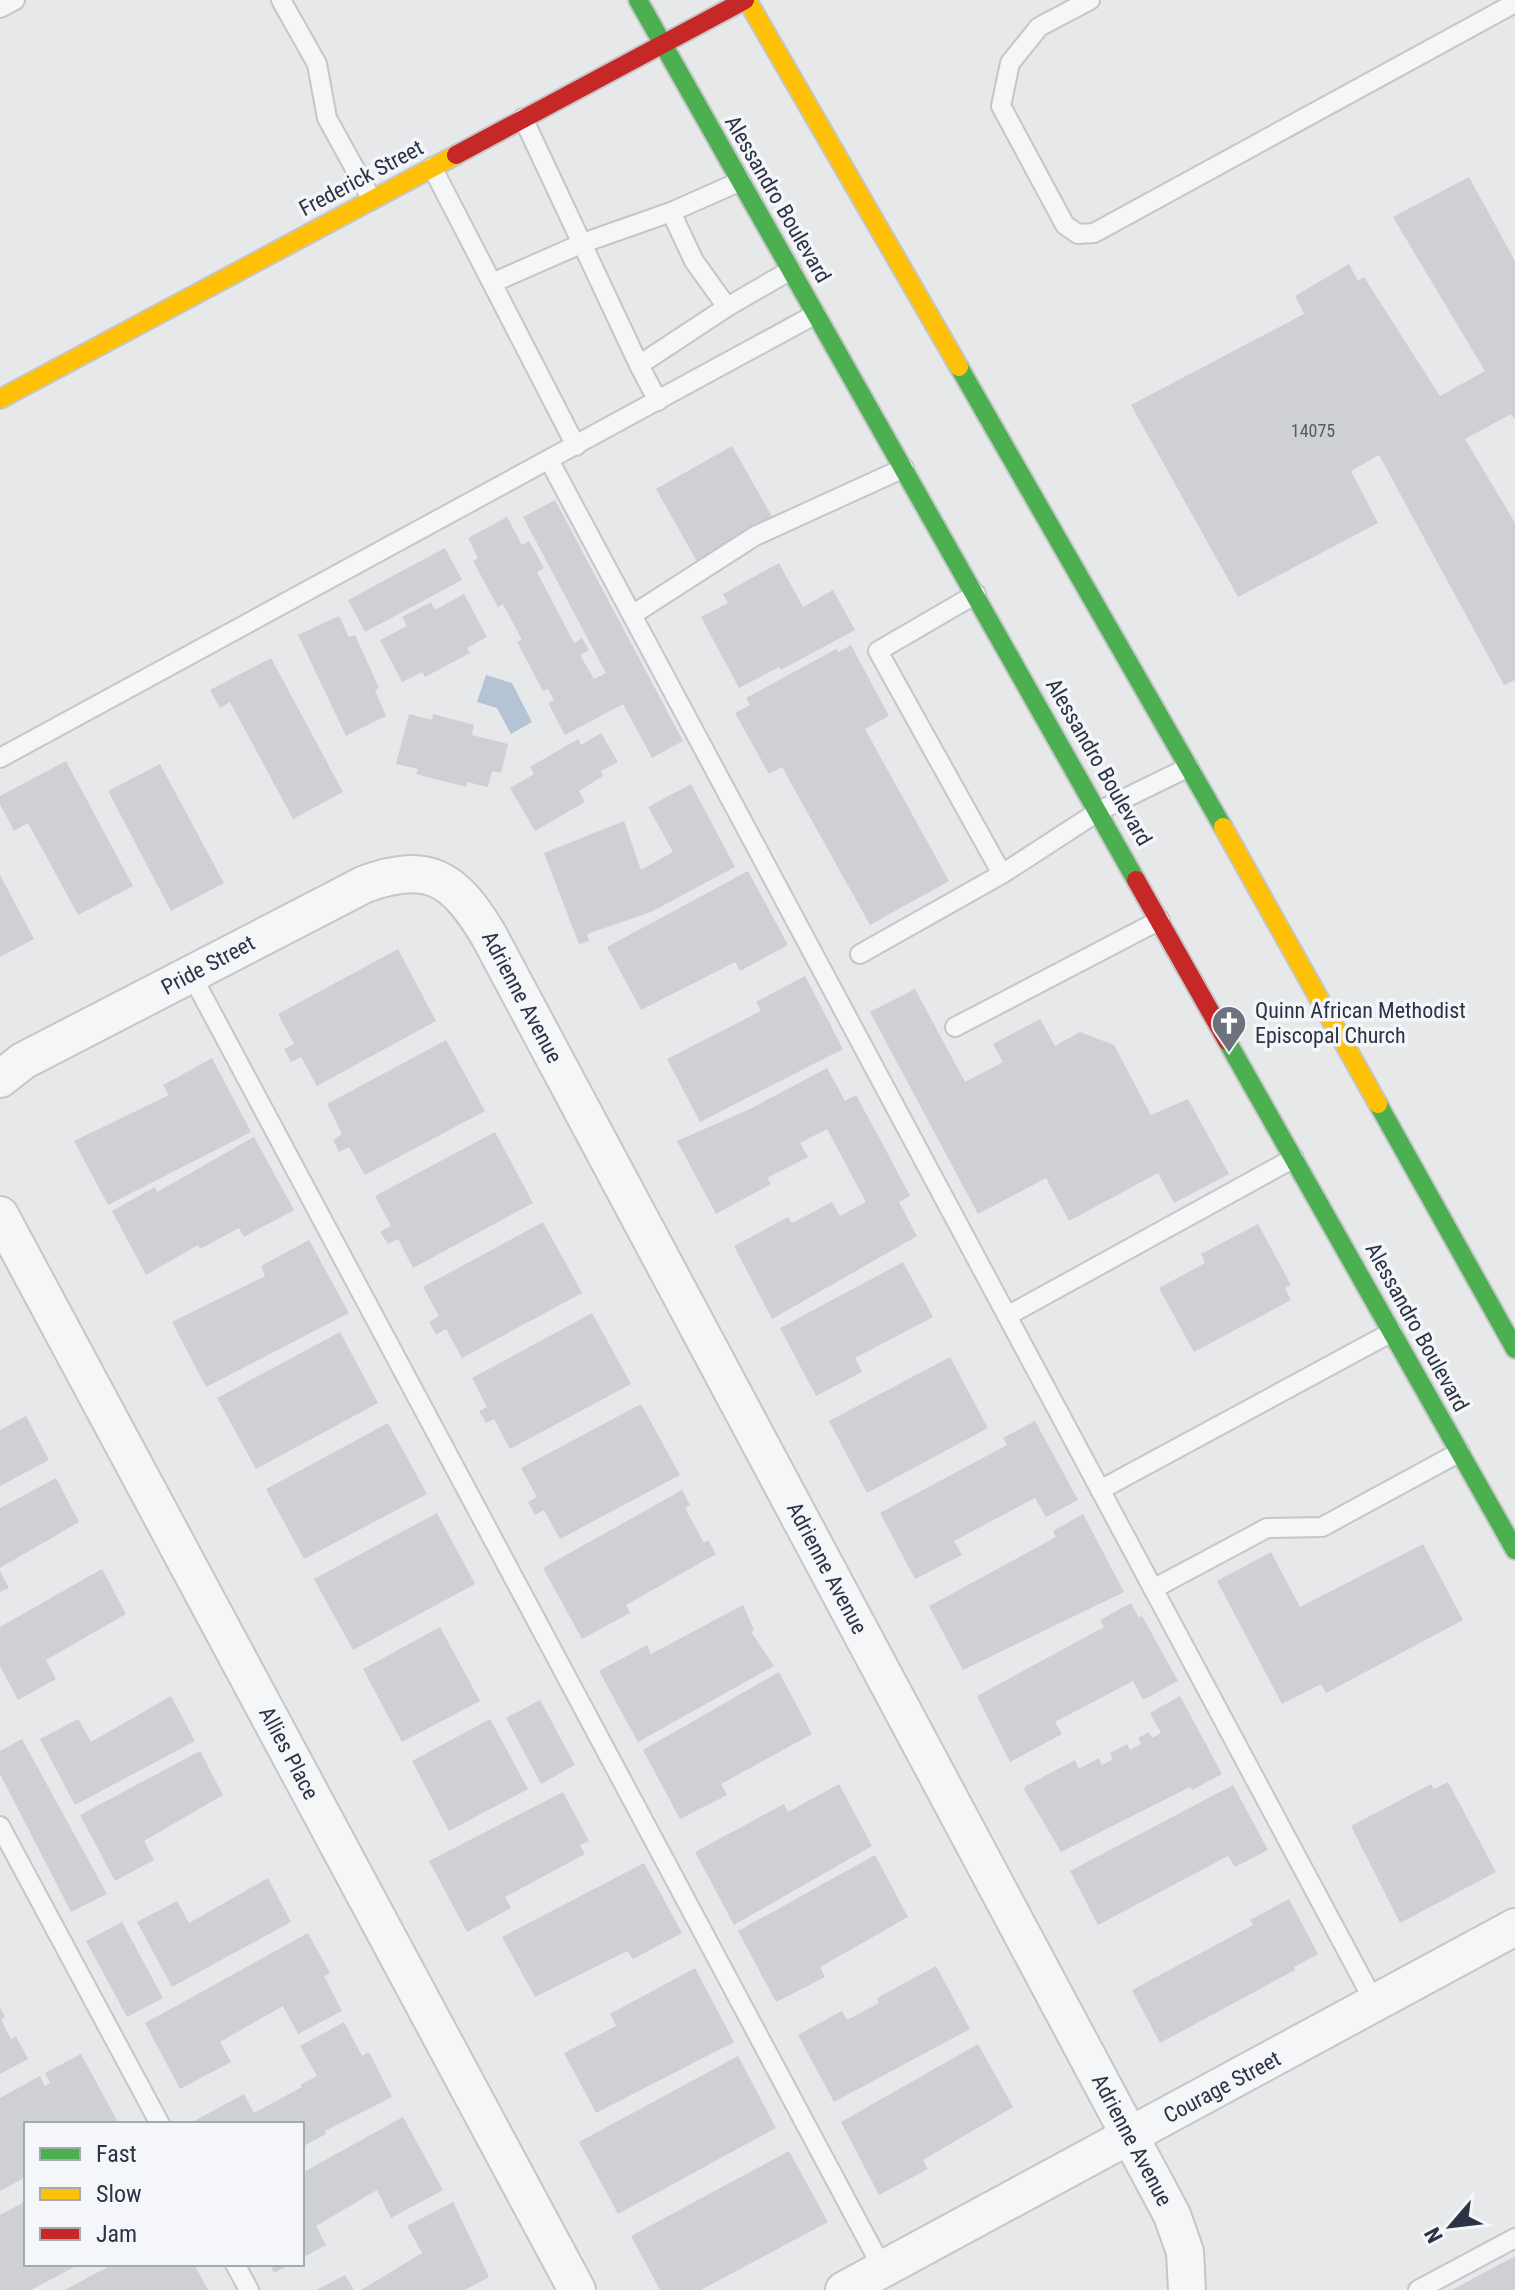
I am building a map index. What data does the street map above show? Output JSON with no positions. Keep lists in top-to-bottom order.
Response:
{
  "streets": {
    "main road": ["Frederick Street", "Alessandro Boulevard"],
    "street": [
      "Pride Street",
      "Adrienne Avenue",
      "Allies Place",
      "Courage Street"
    ]
  },
  "crossings": [
    ["Frederick Street", "Alessandro Boulevard"],
    ["Pride Street", "Adrienne Avenue"],
    ["Adrienne Avenue", "Courage Street"]
  ],
  "places": {
    "church": ["Quinn African Methodist Episcopal Church"]
  },
  "house_numbers": ["14075"],
  "legend": ["Fast", "Slow", "Jam"],
  "north": "bottom left"
}
